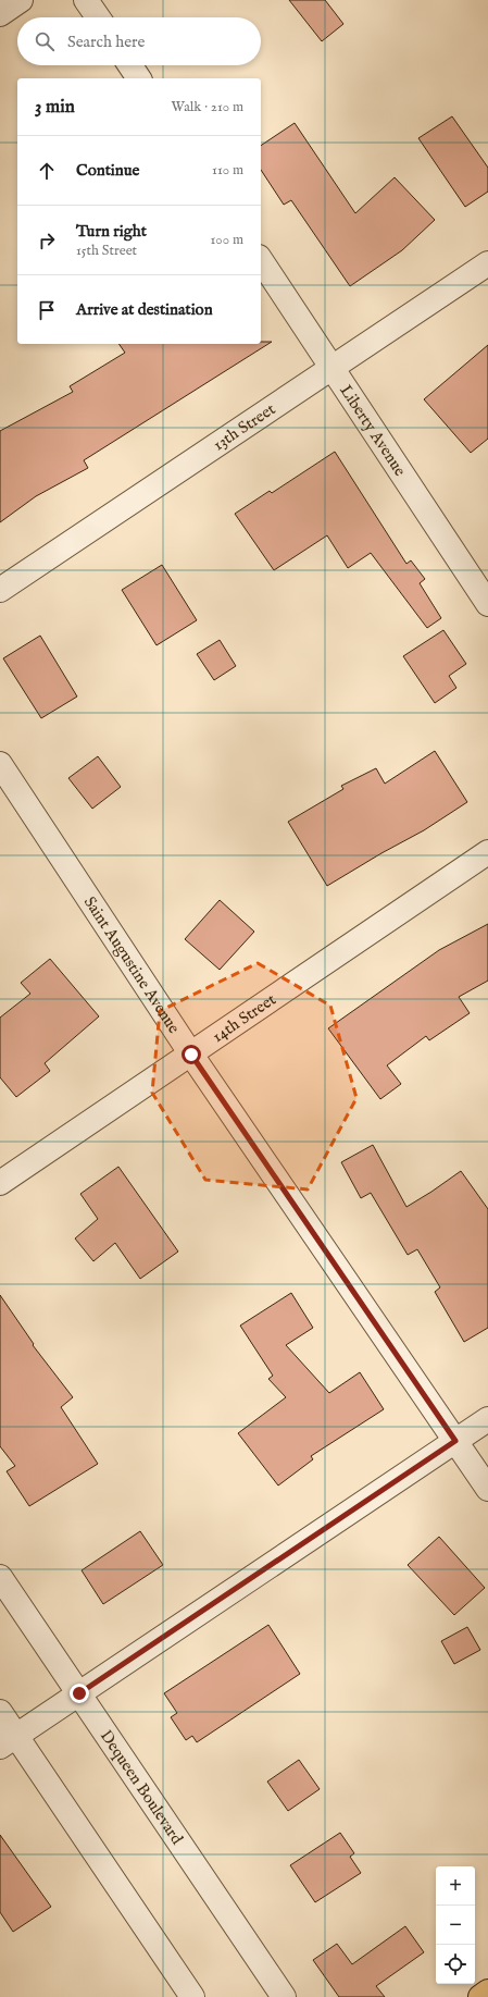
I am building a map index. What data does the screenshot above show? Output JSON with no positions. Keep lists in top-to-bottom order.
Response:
{
  "streets": {
    "street": [
      "13th Street",
      "Liberty Avenue",
      "Saint Augustine Avenue",
      "14th Street",
      "Dequeen Boulevard"
    ]
  },
  "crossings": [
    ["13th Street", "Liberty Avenue"],
    ["Saint Augustine Avenue", "14th Street"]
  ],
  "page": {
    "search": "Search here",
    "heading": ["3 min", "Walk · 210 m"],
    "list": [
      ["Continue", "110 m"],
      ["Turn right", "15th Street", "100 m"],
      "Arrive at destination"
    ],
    "map_buttons": ["+", "−"]
  }
}
